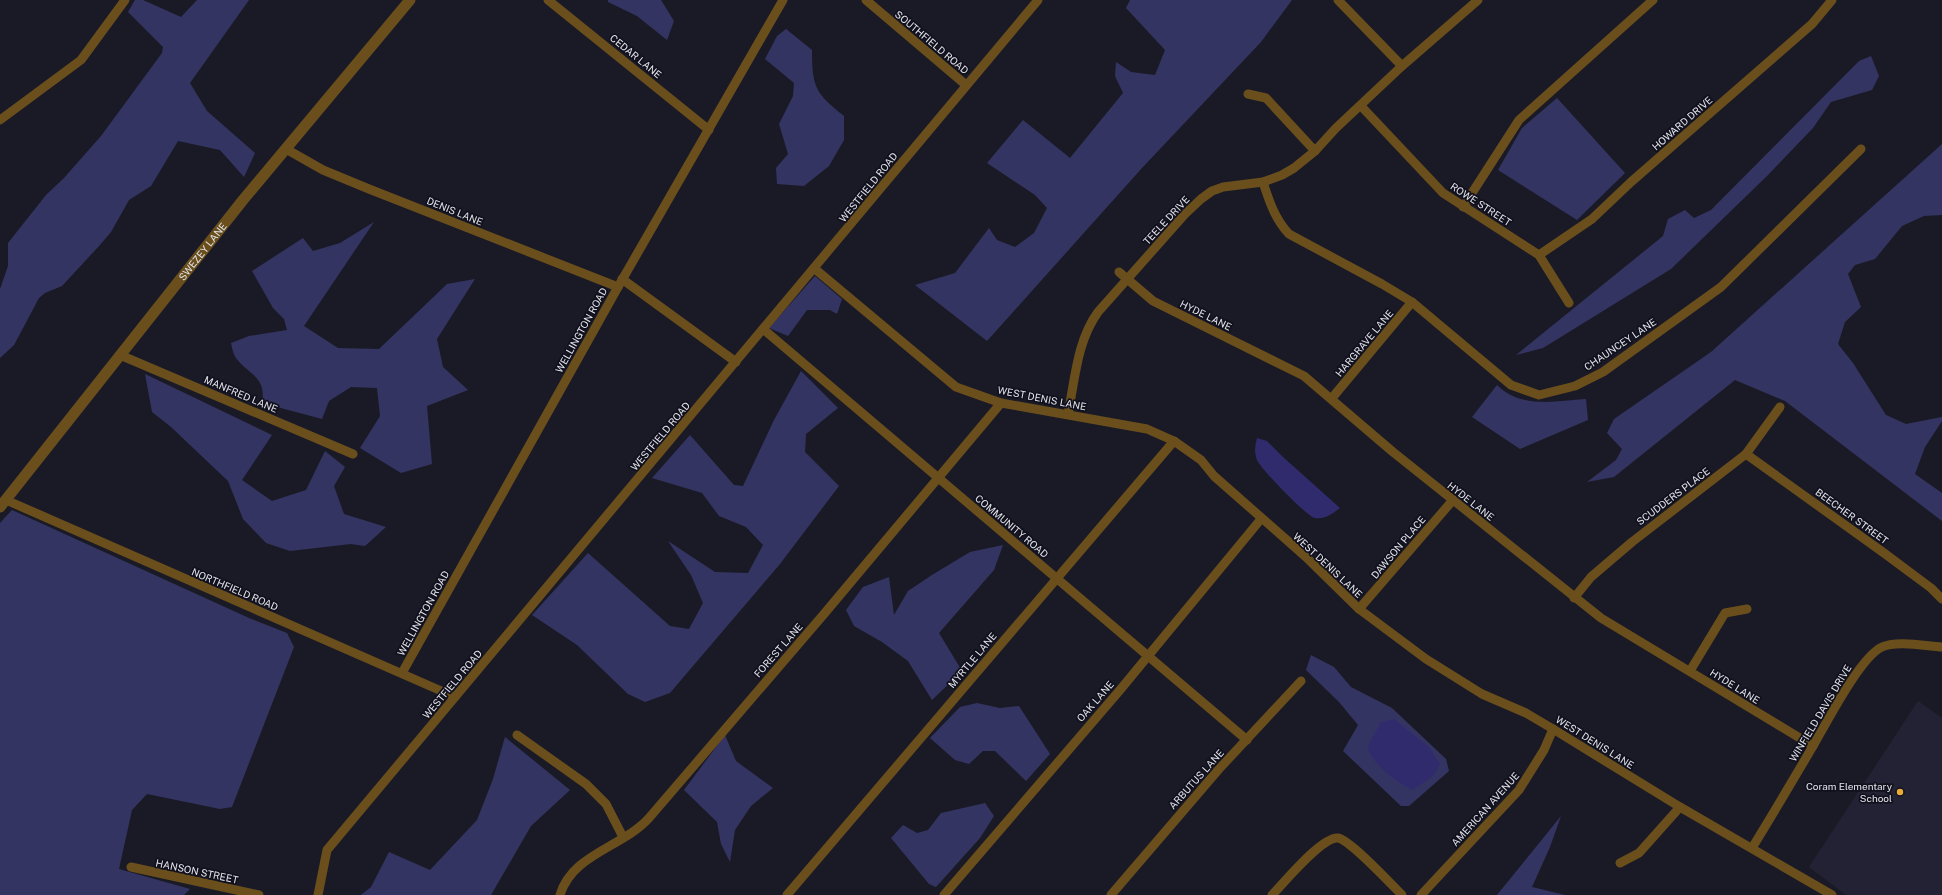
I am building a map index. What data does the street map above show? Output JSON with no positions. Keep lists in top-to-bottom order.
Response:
{
  "streets": {
    "street": [
      "SOUTHFIELD ROAD",
      "CEDAR LANE",
      "HOWARD DRIVE",
      "WESTFIELD ROAD",
      "ROWE STREET",
      "DENIS LANE",
      "TEELE DRIVE",
      "SWEZEY LANE",
      "HYDE LANE",
      "WELLINGTON ROAD",
      "HARGRAVE LANE",
      "CHAUNCEY LANE",
      "MANFRED LANE",
      "WEST DENIS LANE",
      "SCUDDERS PLACE",
      "BEECHER STREET",
      "COMMUNITY ROAD",
      "DAWSON PLACE",
      "NORTHFIELD ROAD",
      "FOREST LANE",
      "MYRTLE LANE",
      "OAK LANE",
      "WINFIELD DAVIS DRIVE",
      "ARBUTUS LANE",
      "AMERICAN AVENUE",
      "HANSON STREET"
    ]
  },
  "crossings": [
    ["SOUTHFIELD ROAD", "WESTFIELD ROAD"],
    ["CEDAR LANE", "WELLINGTON ROAD"],
    ["HOWARD DRIVE", "ROWE STREET"],
    ["WESTFIELD ROAD", "DENIS LANE"],
    ["WESTFIELD ROAD", "WEST DENIS LANE"],
    ["WESTFIELD ROAD", "COMMUNITY ROAD"],
    ["WESTFIELD ROAD", "NORTHFIELD ROAD"],
    ["ROWE STREET", "TEELE DRIVE"],
    ["DENIS LANE", "SWEZEY LANE"],
    ["DENIS LANE", "WELLINGTON ROAD"],
    ["TEELE DRIVE", "HYDE LANE"],
    ["TEELE DRIVE", "CHAUNCEY LANE"],
    ["TEELE DRIVE", "WEST DENIS LANE"],
    ["SWEZEY LANE", "MANFRED LANE"],
    ["SWEZEY LANE", "NORTHFIELD ROAD"],
    ["HYDE LANE", "HARGRAVE LANE"],
    ["HYDE LANE", "SCUDDERS PLACE"],
    ["HYDE LANE", "DAWSON PLACE"],
    ["HYDE LANE", "WINFIELD DAVIS DRIVE"],
    ["WELLINGTON ROAD", "NORTHFIELD ROAD"],
    ["HARGRAVE LANE", "CHAUNCEY LANE"],
    ["WEST DENIS LANE", "DAWSON PLACE"],
    ["WEST DENIS LANE", "FOREST LANE"],
    ["WEST DENIS LANE", "MYRTLE LANE"],
    ["WEST DENIS LANE", "OAK LANE"],
    ["WEST DENIS LANE", "WINFIELD DAVIS DRIVE"],
    ["WEST DENIS LANE", "AMERICAN AVENUE"],
    ["SCUDDERS PLACE", "BEECHER STREET"],
    ["COMMUNITY ROAD", "FOREST LANE"],
    ["COMMUNITY ROAD", "MYRTLE LANE"],
    ["COMMUNITY ROAD", "OAK LANE"],
    ["COMMUNITY ROAD", "ARBUTUS LANE"]
  ],
  "places": ["Coram Elementary School"]
}
